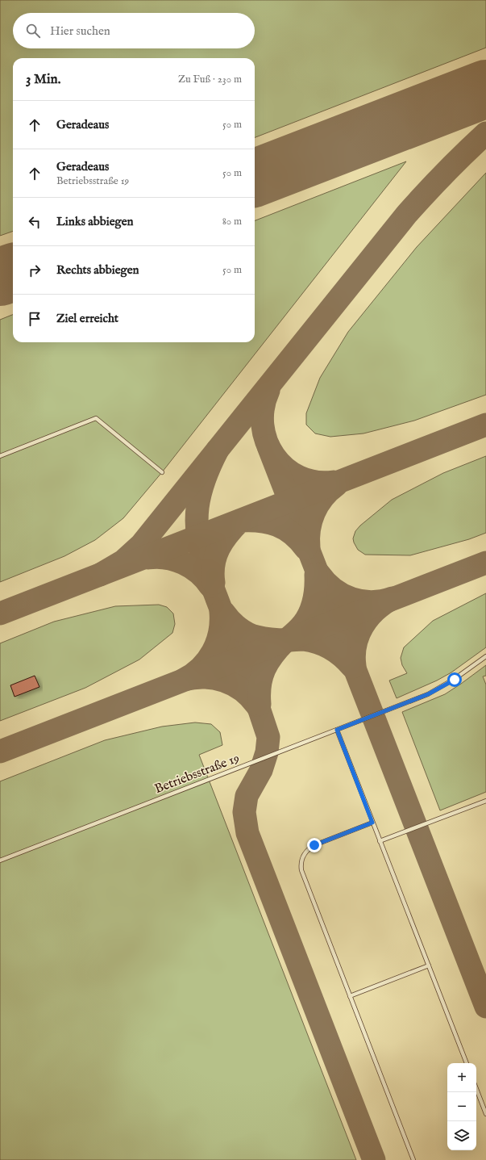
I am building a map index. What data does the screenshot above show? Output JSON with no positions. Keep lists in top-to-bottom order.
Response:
{
  "streets": {
    "lane": ["Betriebsstraße 19"]
  },
  "page": {
    "search": "Hier suchen",
    "heading": ["3 Min.", "Zu Fuß · 230 m"],
    "list": [
      ["Geradeaus", "50 m"],
      ["Geradeaus", "Betriebsstraße 19", "50 m"],
      ["Links abbiegen", "80 m"],
      ["Rechts abbiegen", "50 m"],
      "Ziel erreicht"
    ],
    "map_buttons": ["+", "−"]
  }
}
